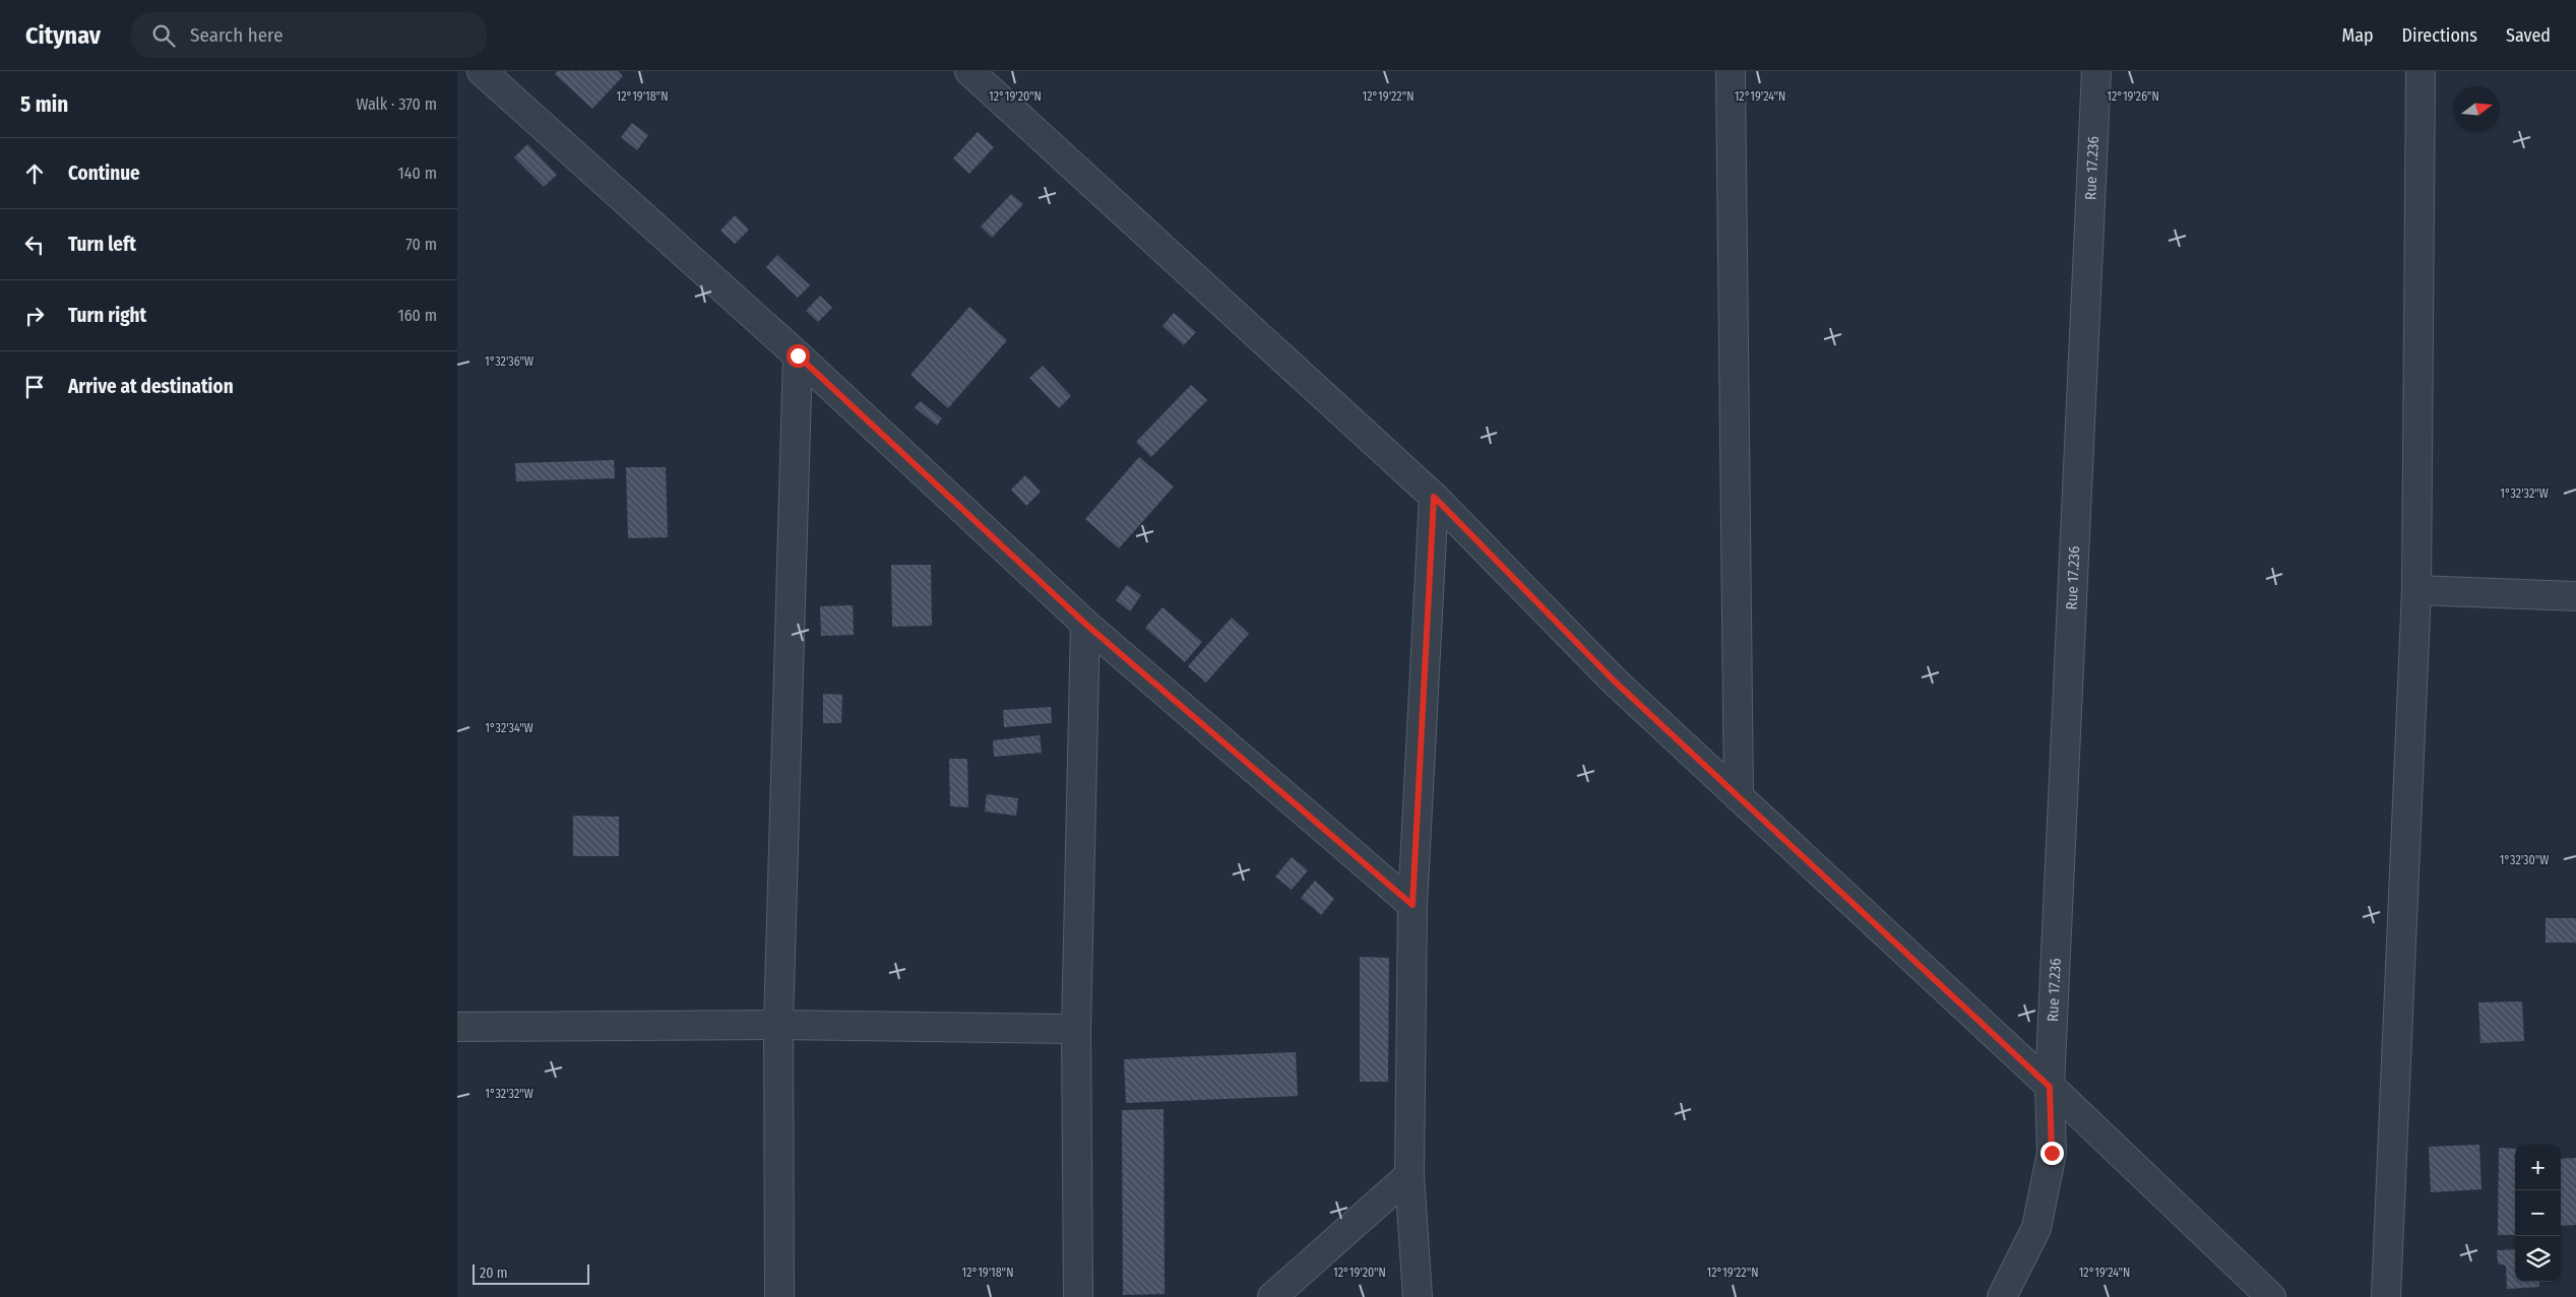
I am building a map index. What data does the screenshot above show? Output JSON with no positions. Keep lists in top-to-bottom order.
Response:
{
  "streets": {
    "street": ["Rue 17.236"]
  },
  "scale_bar": "20 m",
  "north": "right",
  "page": {
    "header": "Citynav",
    "search": "Search here",
    "nav": ["Map", "Directions", "Saved"],
    "heading": ["5 min", "Walk · 370 m"],
    "list": [
      ["Continue", "140 m"],
      ["Turn left", "70 m"],
      ["Turn right", "160 m"],
      "Arrive at destination"
    ],
    "map_buttons": ["+", "−"],
    "scale": "20 m"
  },
  "coordinates": [
    "12°19'18\"N",
    "12°19'20\"N",
    "12°19'22\"N",
    "12°19'24\"N",
    "12°19'26\"N",
    "1°32'36\"W",
    "1°32'32\"W",
    "1°32'34\"W",
    "1°32'30\"W"
  ]
}
